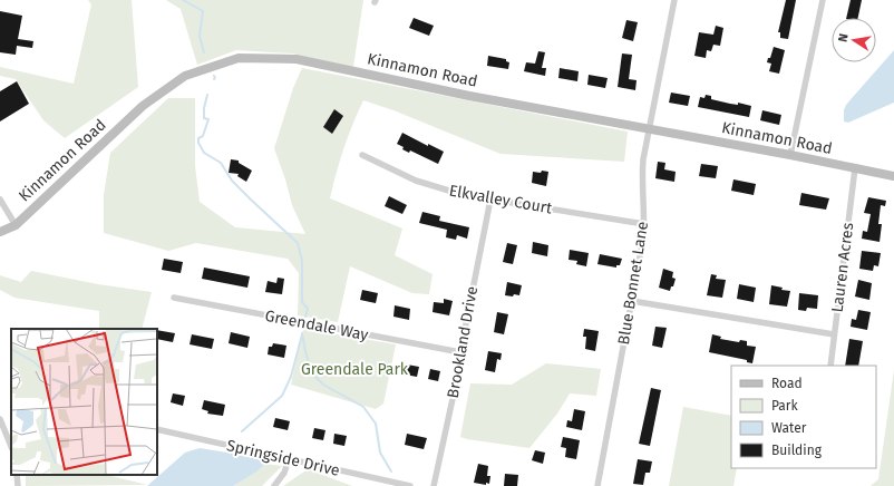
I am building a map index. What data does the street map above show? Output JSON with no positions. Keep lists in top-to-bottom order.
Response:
{
  "streets": {
    "main road": ["Kinnamon Road"],
    "street": [
      "Elkvalley Court",
      "Lauren Acres",
      "Blue Bonnet Lane",
      "Greendale Way",
      "Brookland Drive",
      "Springside Drive"
    ]
  },
  "crossings": [
    ["Kinnamon Road", "Lauren Acres"],
    ["Kinnamon Road", "Blue Bonnet Lane"],
    ["Elkvalley Court", "Blue Bonnet Lane"],
    ["Elkvalley Court", "Brookland Drive"],
    ["Greendale Way", "Brookland Drive"]
  ],
  "parks": ["Greendale Park"],
  "legend": [
    "Road",
    "Park",
    "Water",
    "Building"
  ],
  "north": "left"
}
